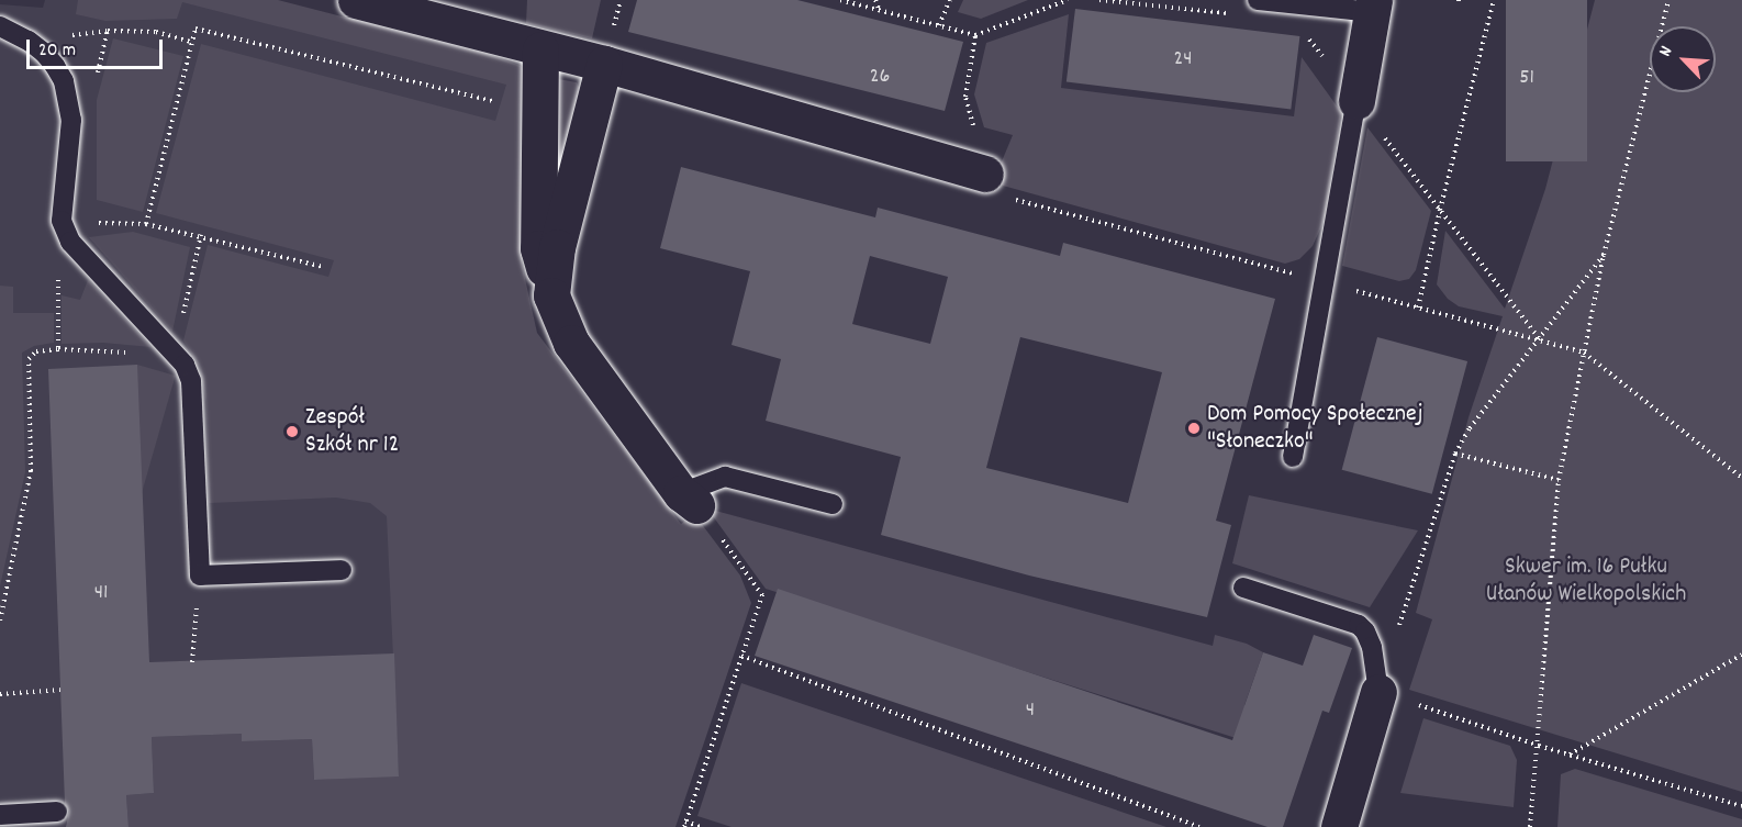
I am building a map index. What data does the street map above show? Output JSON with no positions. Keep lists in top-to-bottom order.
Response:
{
  "parks": ["Skwer im. 16 Pułku Ułanów Wielkopolskich"],
  "places": ["Dom Pomocy Społecznej \"Słoneczko\"", "Zespół Szkół nr 12"],
  "house_numbers": [
    "24",
    "26",
    "51",
    "41",
    "4"
  ],
  "scale_bar": "20 m",
  "north": "top left"
}
